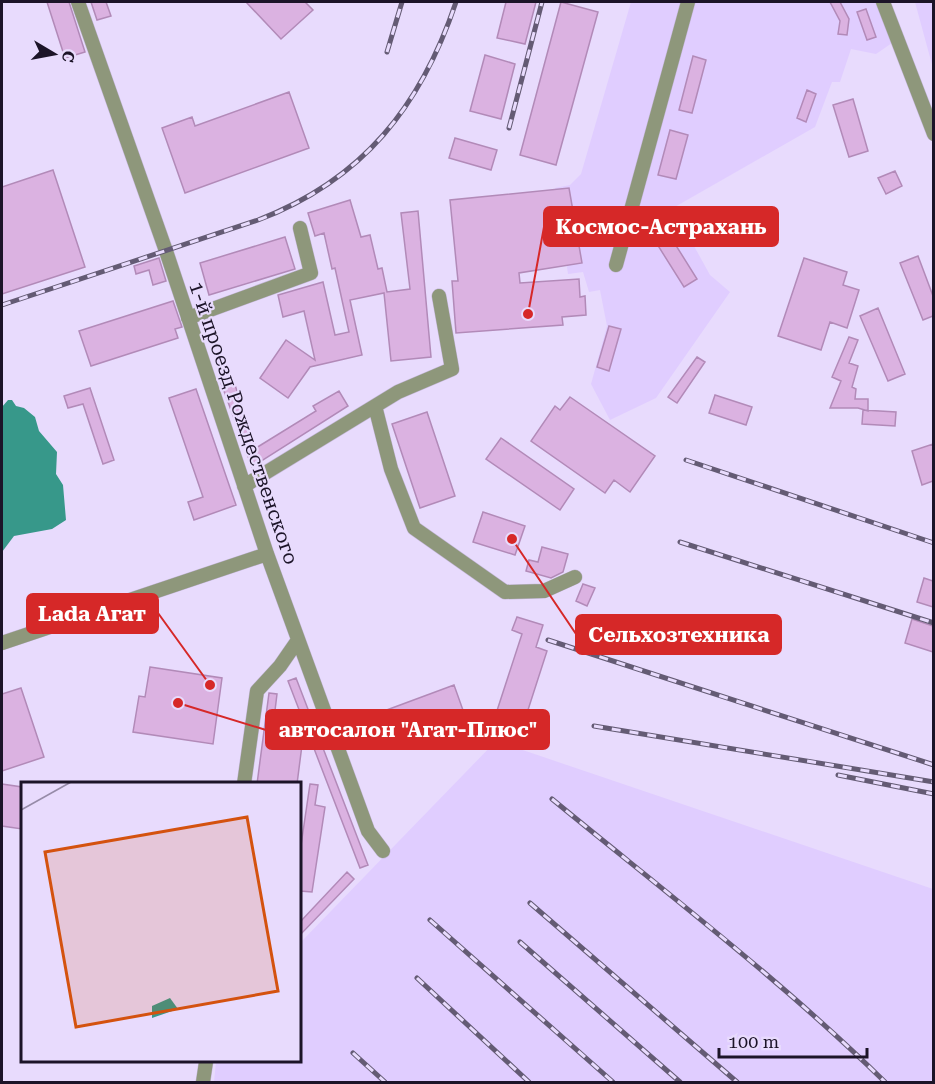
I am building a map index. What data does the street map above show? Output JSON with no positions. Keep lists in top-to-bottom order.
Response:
{
  "streets": {
    "street": ["1-й проезд Рождественского"]
  },
  "places": [
    "Космос-Астрахань",
    "Сельхозтехника",
    "Lada Агат",
    "автосалон \"Агат-Плюс\""
  ],
  "scale_bar": "100 m",
  "north": "right"
}
